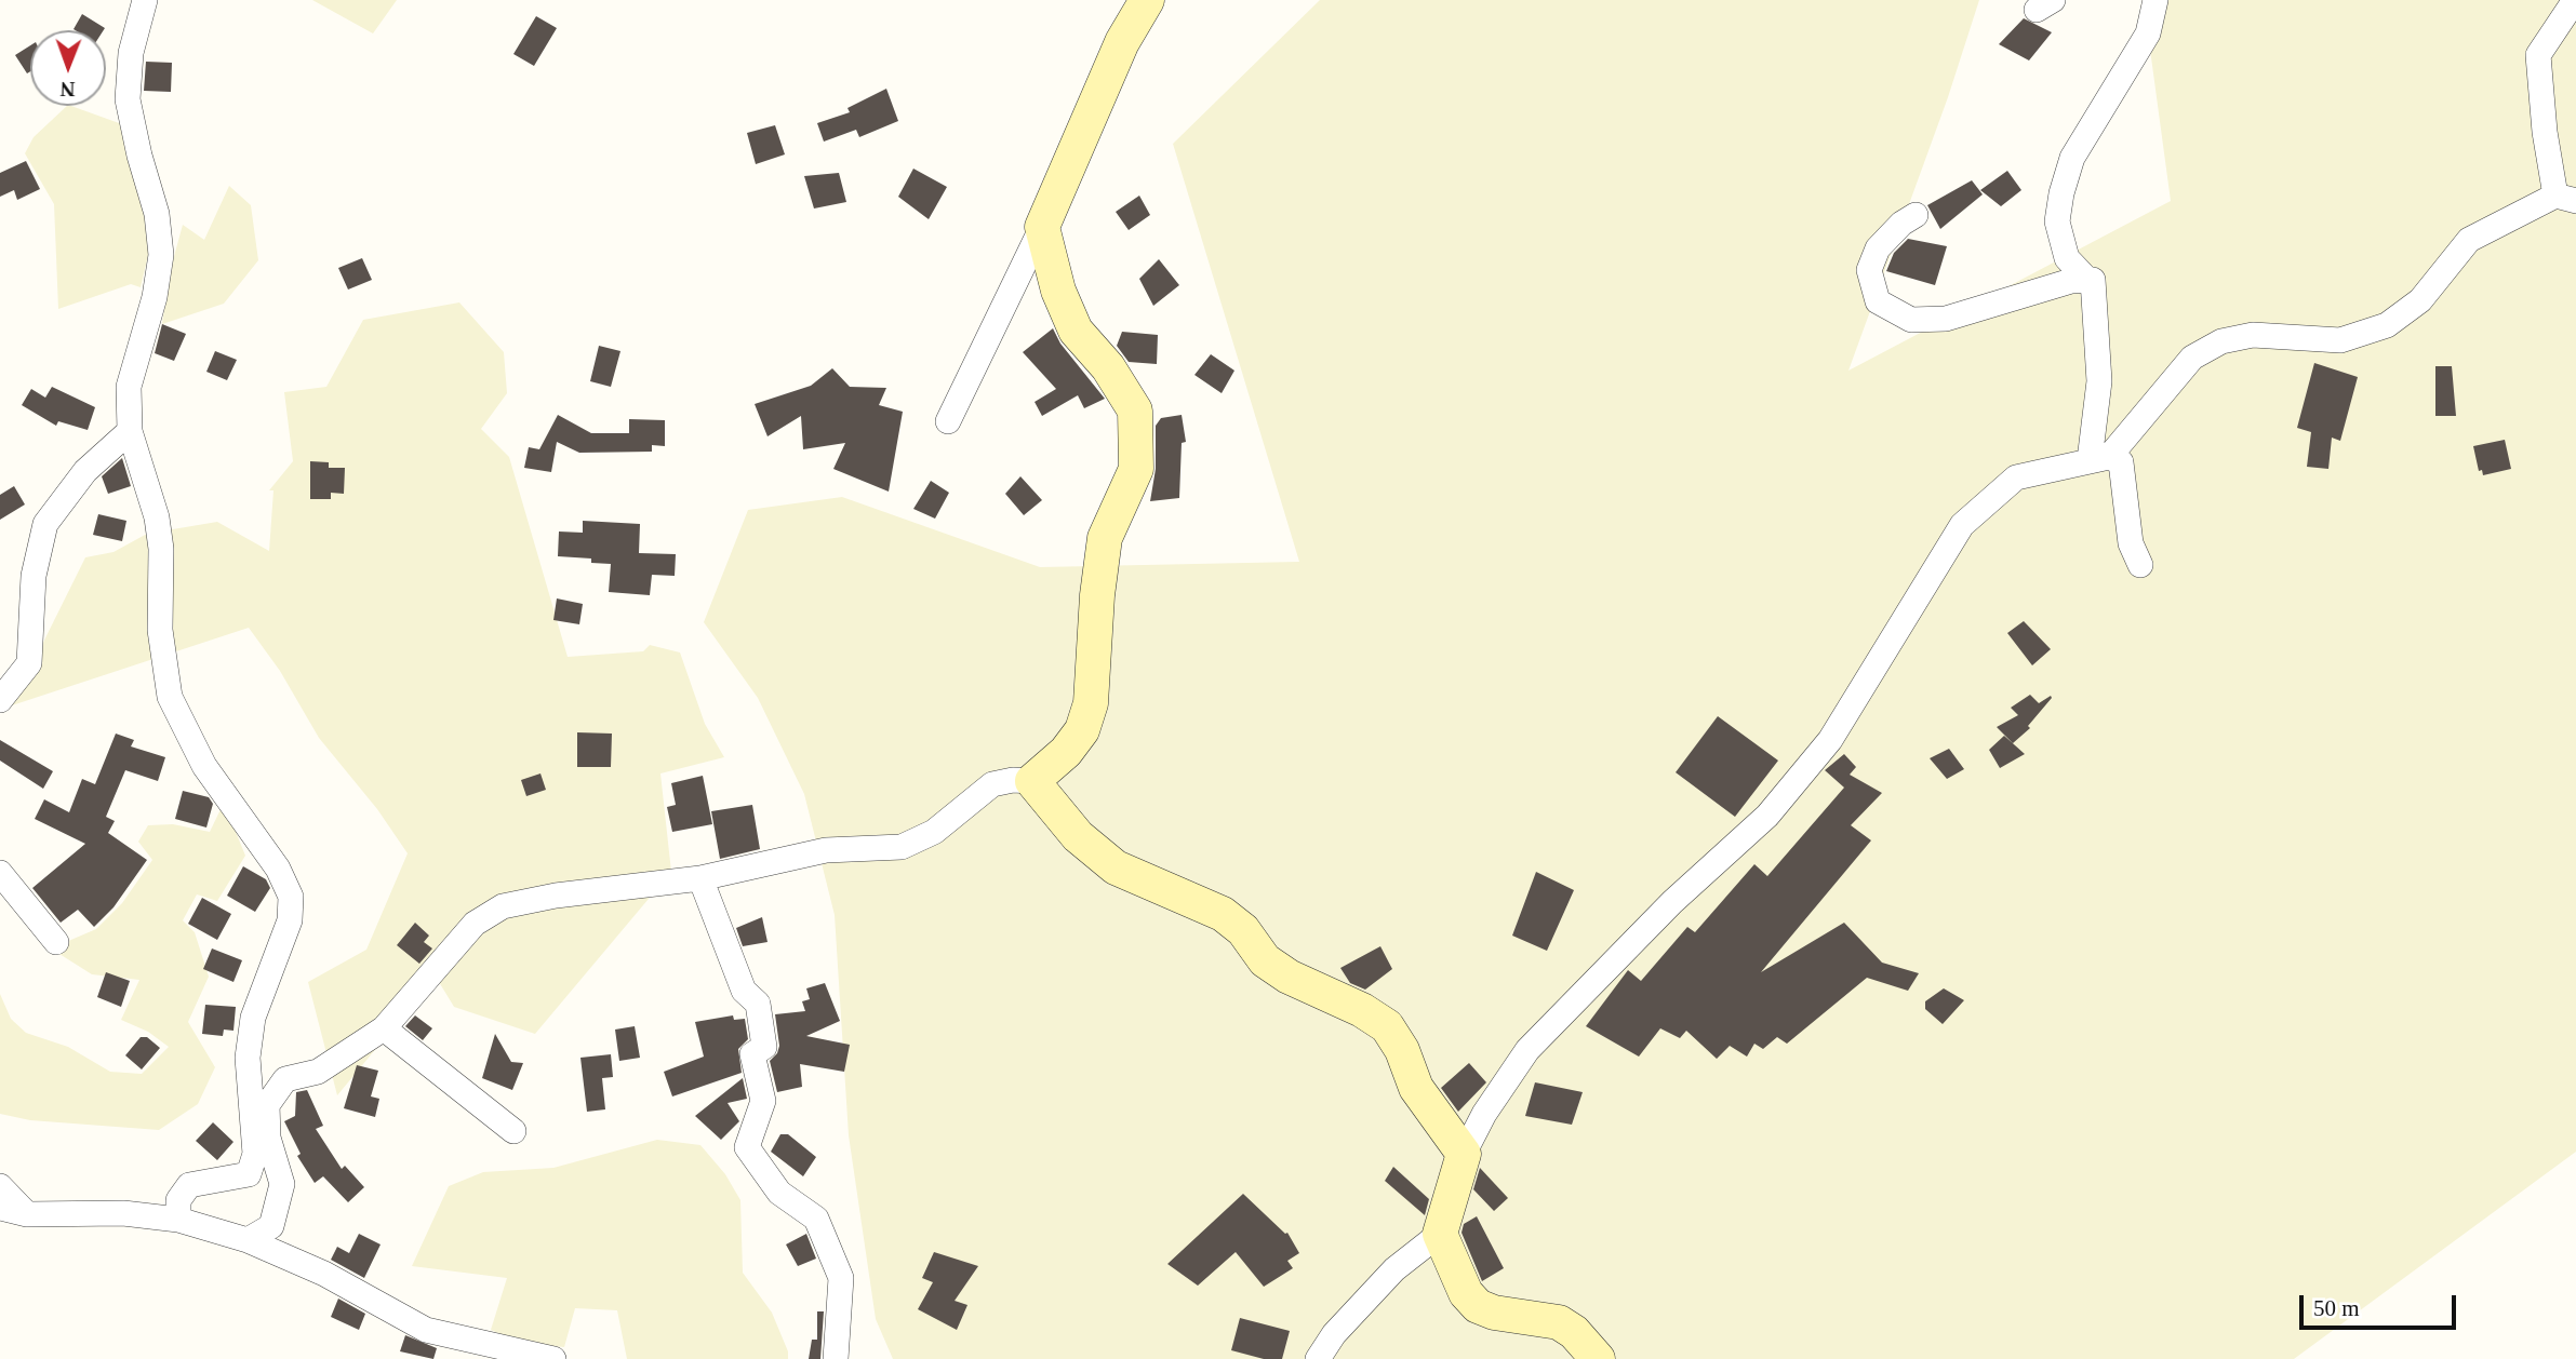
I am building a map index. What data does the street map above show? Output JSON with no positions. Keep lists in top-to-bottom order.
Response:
{
  "scale_bar": "50 m",
  "north": "bottom"
}
